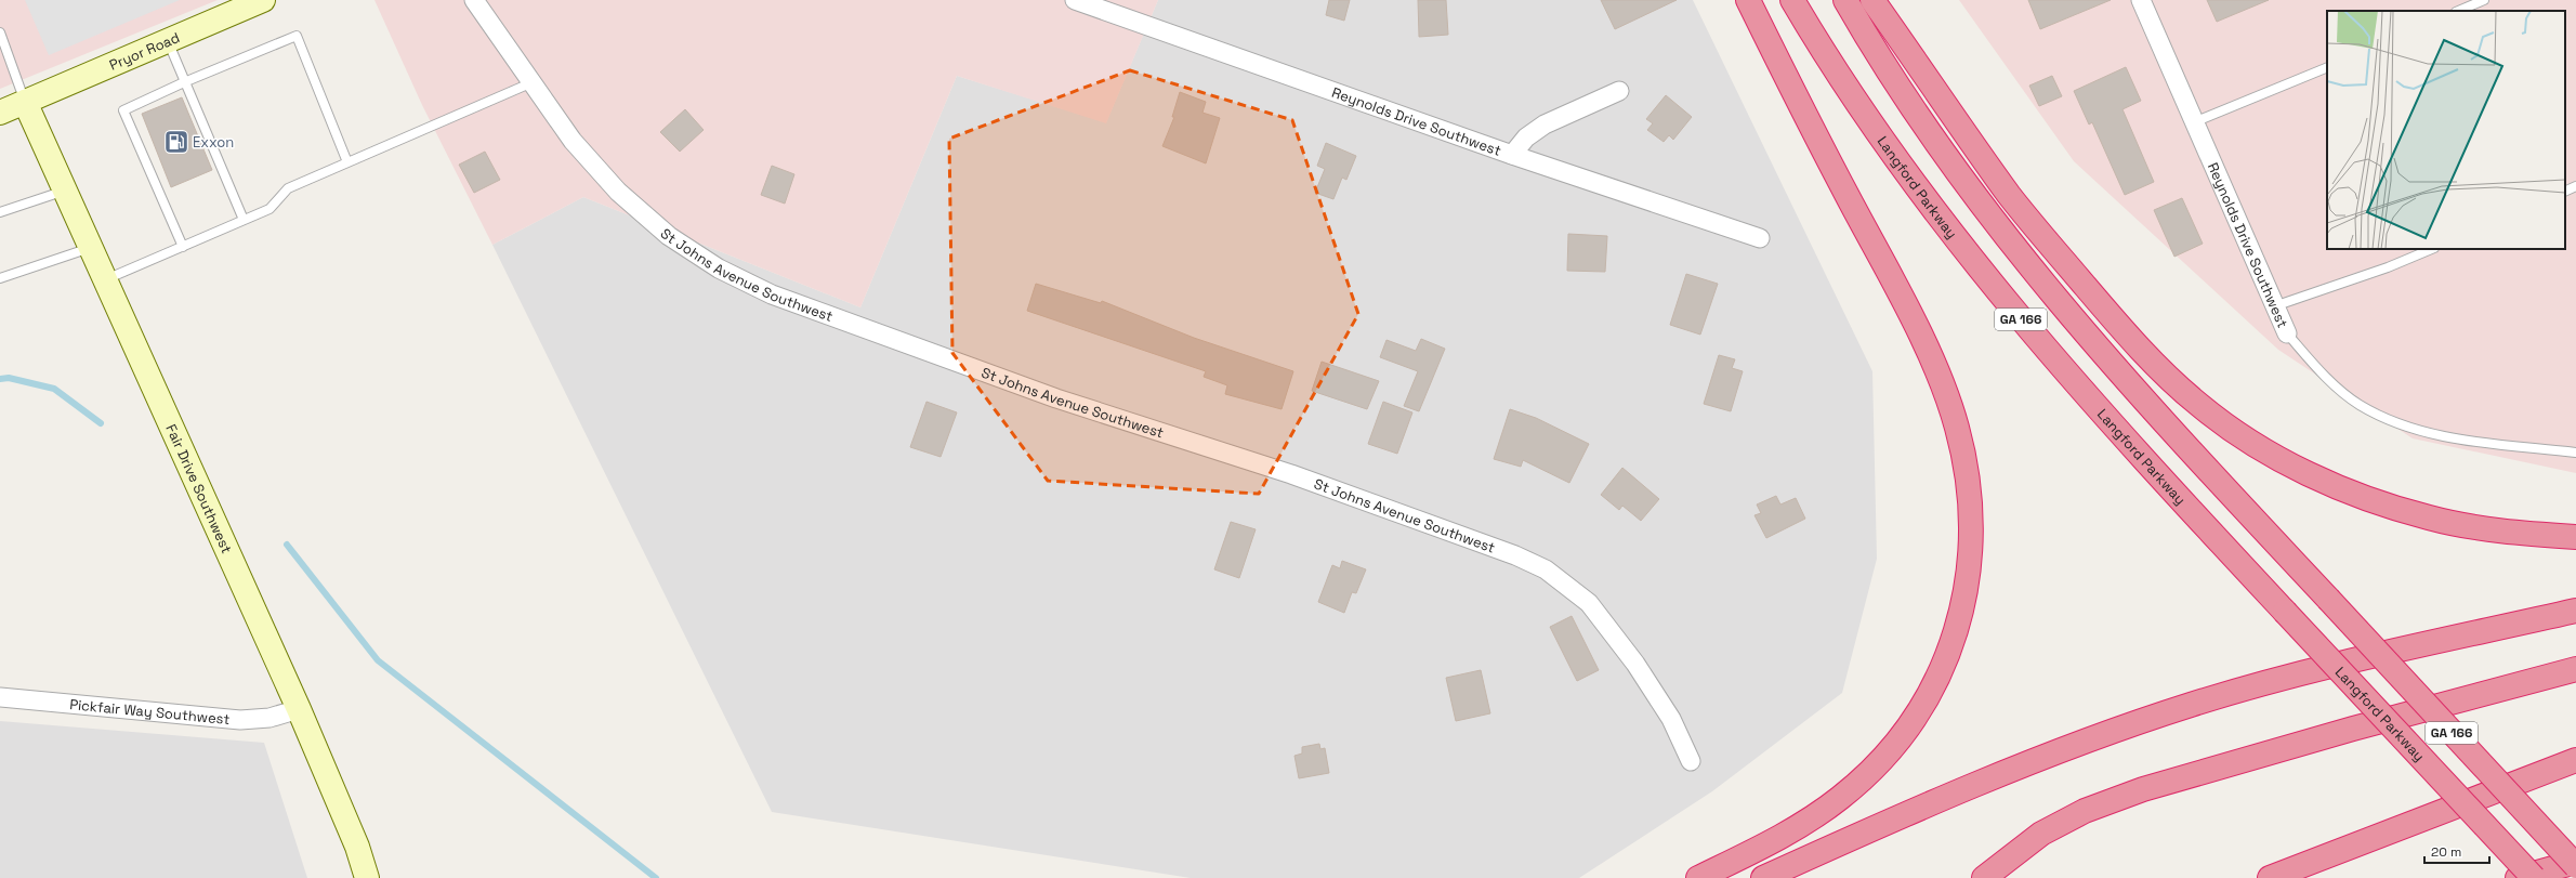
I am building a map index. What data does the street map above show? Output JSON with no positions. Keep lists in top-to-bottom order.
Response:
{
  "streets": {
    "highway": ["Langford Parkway", "GA 166"],
    "main road": ["Pryor Road", "Fair Drive Southwest"],
    "street": ["Reynolds Drive Southwest", "St Johns Avenue Southwest", "Pickfair Way Southwest"]
  },
  "crossings": [
    ["Pryor Road", "Fair Drive Southwest"],
    ["Fair Drive Southwest", "Pickfair Way Southwest"]
  ],
  "places": {
    "fuel station": ["Exxon"]
  },
  "scale_bar": "20 m"
}
